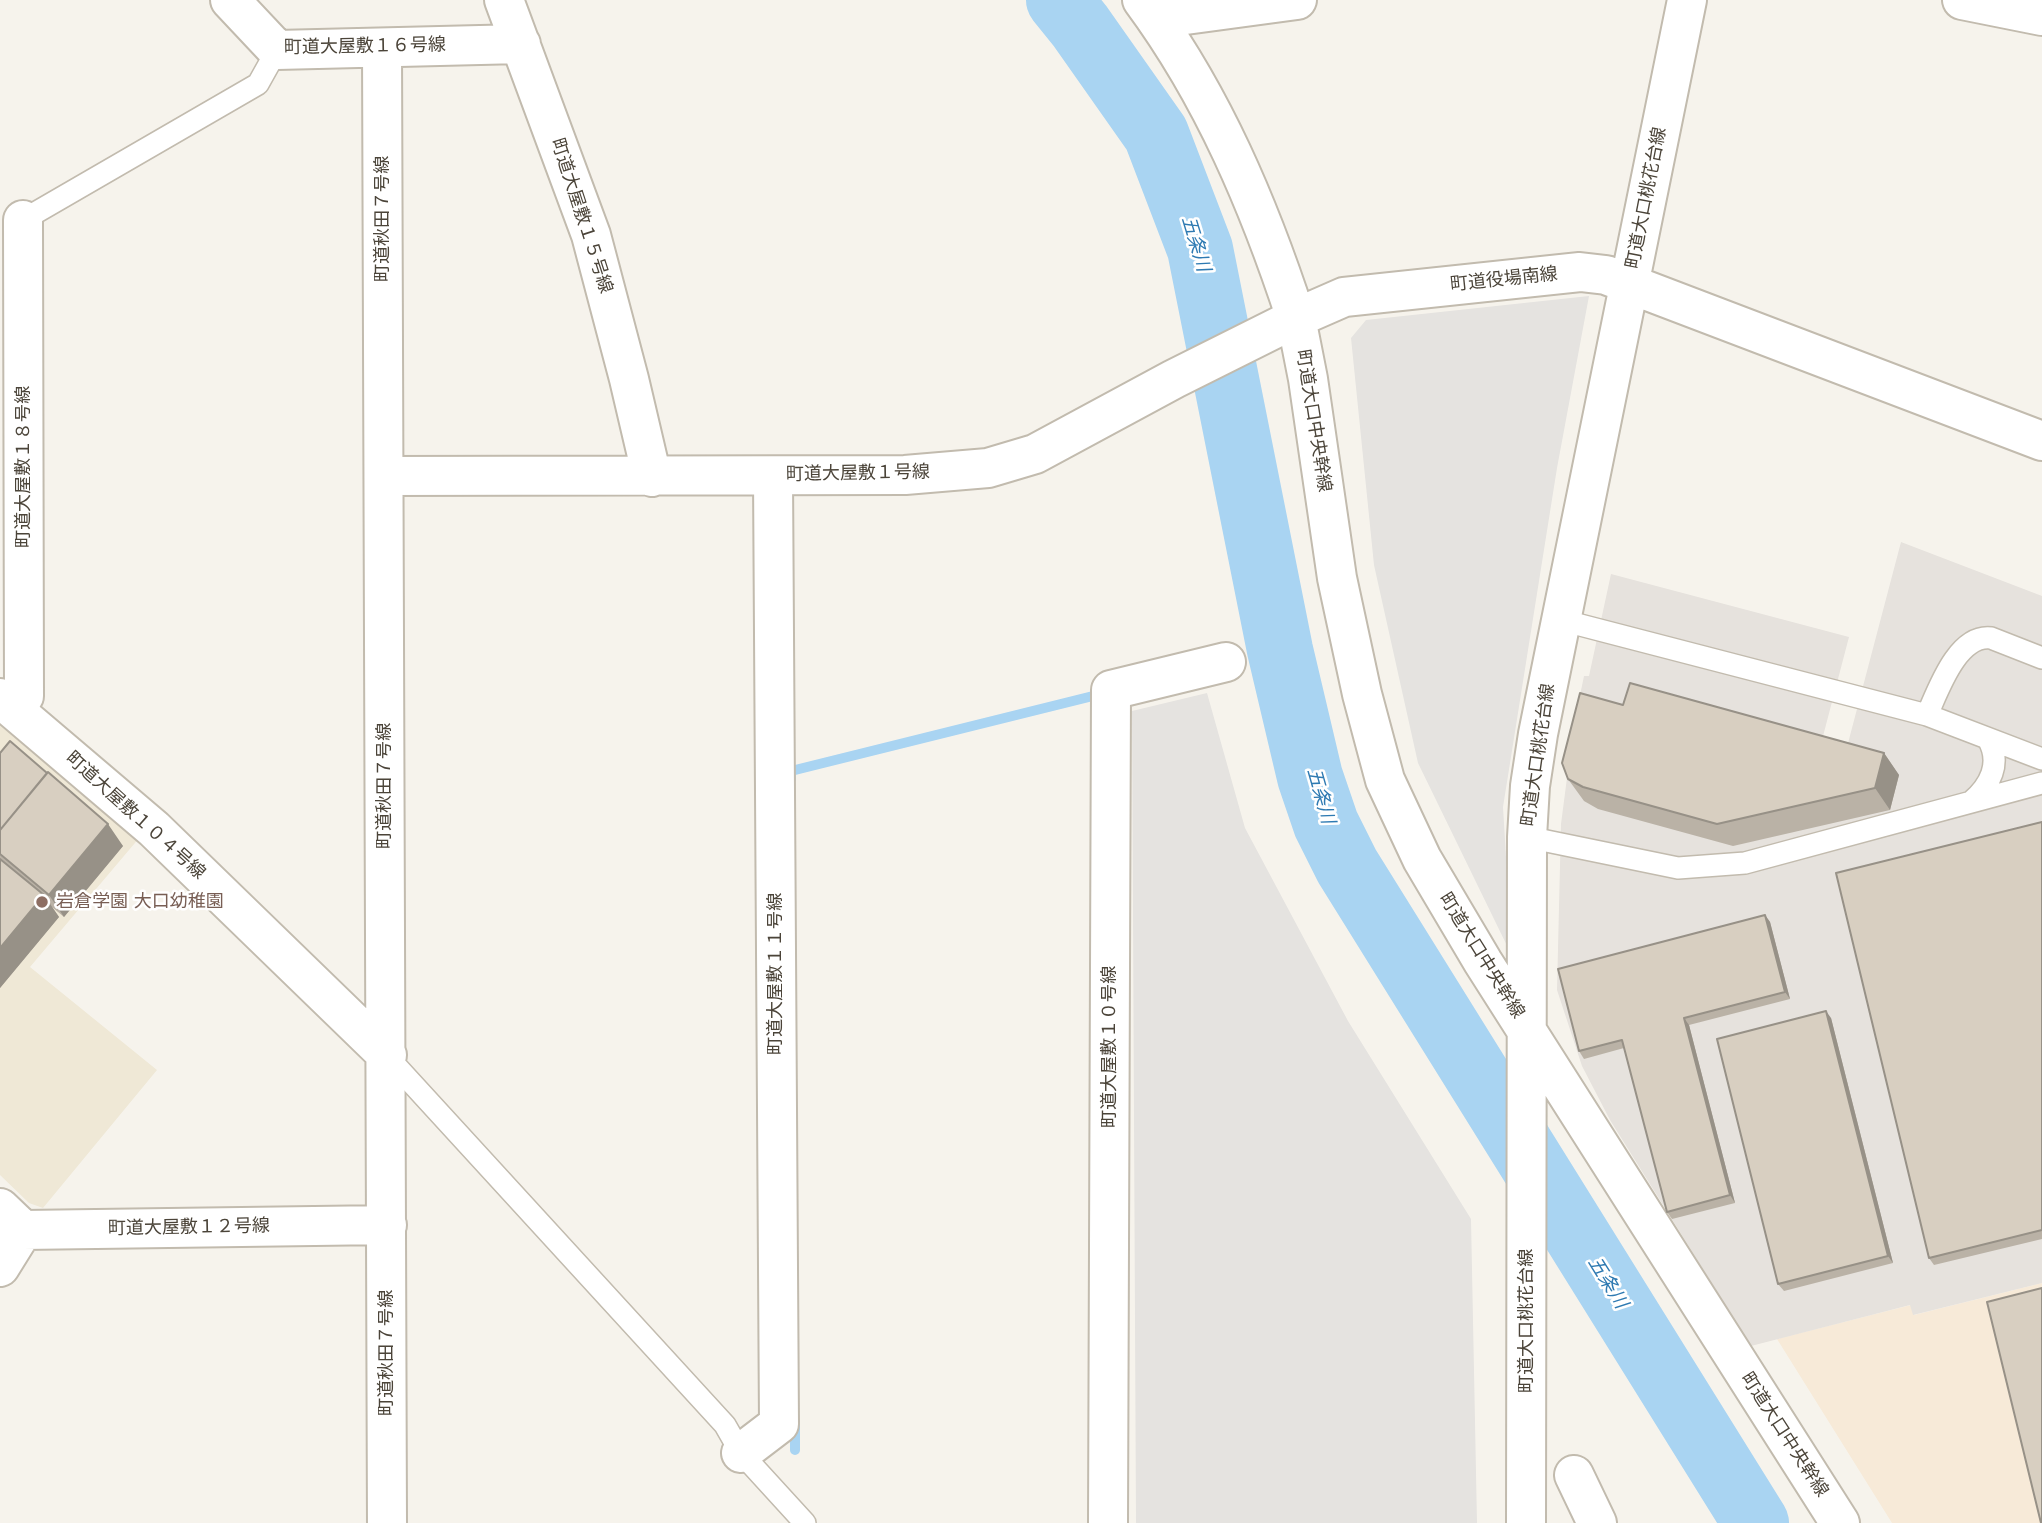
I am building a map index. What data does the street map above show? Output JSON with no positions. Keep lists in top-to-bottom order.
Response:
{
  "streets": {
    "street": [
      "町道大屋敷１６号線",
      "町道大口桃花台線",
      "町道大屋敷１５号線",
      "町道秋田７号線",
      "町道役場南線",
      "町道大口中央幹線",
      "町道大屋敷１８号線",
      "町道大屋敷１号線",
      "町道大屋敷１０４号線",
      "町道大屋敷１１号線",
      "町道大屋敷１０号線",
      "町道大屋敷１２号線"
    ]
  },
  "crossings": [
    ["町道大屋敷１６号線", "町道大屋敷１５号線"],
    ["町道大屋敷１６号線", "町道秋田７号線"],
    ["町道大口桃花台線", "町道役場南線"],
    ["町道大口桃花台線", "町道大口中央幹線"],
    ["町道大屋敷１５号線", "町道大屋敷１号線"],
    ["町道秋田７号線", "町道大屋敷１号線"],
    ["町道秋田７号線", "町道大屋敷１０４号線"],
    ["町道秋田７号線", "町道大屋敷１２号線"],
    ["町道役場南線", "町道大口中央幹線"],
    ["町道役場南線", "町道大屋敷１号線"],
    ["町道大口中央幹線", "町道大屋敷１号線"],
    ["町道大屋敷１８号線", "町道大屋敷１０４号線"],
    ["町道大屋敷１号線", "町道大屋敷１１号線"]
  ],
  "water": ["五条川"],
  "places": ["岩倉学園 大口幼稚園"]
}
